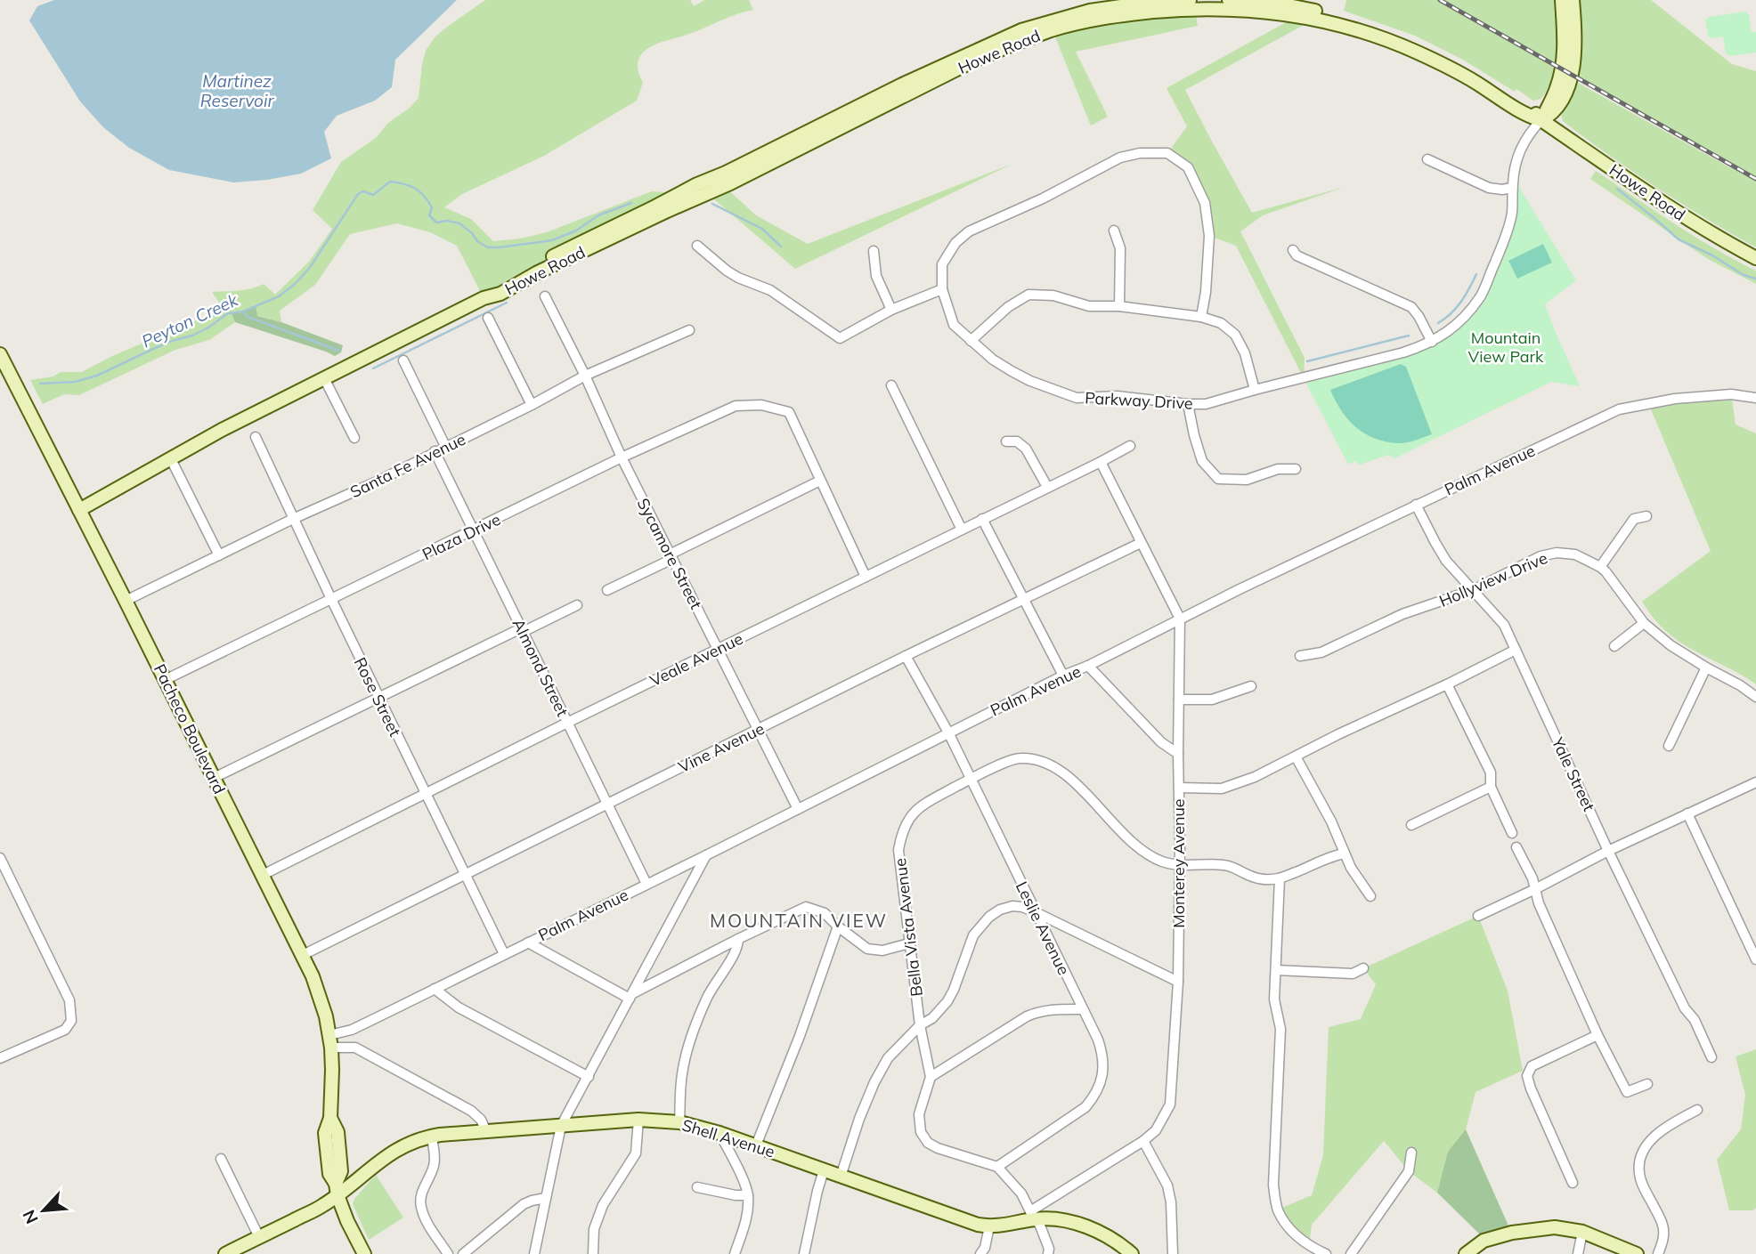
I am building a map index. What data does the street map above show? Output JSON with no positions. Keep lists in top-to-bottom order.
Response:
{
  "streets": {
    "street": [
      "Howe Road",
      "Parkway Drive",
      "Santa Fe Avenue",
      "Palm Avenue",
      "Plaza Drive",
      "Sycamore Street",
      "Hollyview Drive",
      "Veale Avenue",
      "Almond Street",
      "Rose Street",
      "Pacheco Boulevard",
      "Vine Avenue",
      "Yale Street",
      "Monterey Avenue",
      "Bella Vista Avenue",
      "Leslie Avenue",
      "Shell Avenue"
    ]
  },
  "crossings": [
    ["Howe Road", "Parkway Drive"],
    ["Howe Road", "Pacheco Boulevard"],
    ["Santa Fe Avenue", "Sycamore Street"],
    ["Santa Fe Avenue", "Almond Street"],
    ["Santa Fe Avenue", "Rose Street"],
    ["Santa Fe Avenue", "Pacheco Boulevard"],
    ["Palm Avenue", "Sycamore Street"],
    ["Palm Avenue", "Almond Street"],
    ["Palm Avenue", "Rose Street"],
    ["Palm Avenue", "Pacheco Boulevard"],
    ["Palm Avenue", "Yale Street"],
    ["Palm Avenue", "Monterey Avenue"],
    ["Palm Avenue", "Leslie Avenue"],
    ["Plaza Drive", "Sycamore Street"],
    ["Plaza Drive", "Almond Street"],
    ["Plaza Drive", "Rose Street"],
    ["Plaza Drive", "Pacheco Boulevard"],
    ["Sycamore Street", "Veale Avenue"],
    ["Sycamore Street", "Vine Avenue"],
    ["Hollyview Drive", "Yale Street"],
    ["Veale Avenue", "Almond Street"],
    ["Veale Avenue", "Rose Street"],
    ["Veale Avenue", "Pacheco Boulevard"],
    ["Veale Avenue", "Monterey Avenue"],
    ["Almond Street", "Vine Avenue"],
    ["Rose Street", "Vine Avenue"],
    ["Pacheco Boulevard", "Vine Avenue"],
    ["Pacheco Boulevard", "Shell Avenue"],
    ["Vine Avenue", "Monterey Avenue"],
    ["Vine Avenue", "Leslie Avenue"],
    ["Monterey Avenue", "Bella Vista Avenue"],
    ["Monterey Avenue", "Shell Avenue"],
    ["Bella Vista Avenue", "Leslie Avenue"],
    ["Bella Vista Avenue", "Shell Avenue"]
  ],
  "districts": ["MOUNTAIN VIEW"],
  "water": ["Martinez Reservoir", "Peyton Creek"],
  "parks": ["Mountain View Park"],
  "north": "bottom left"
}
